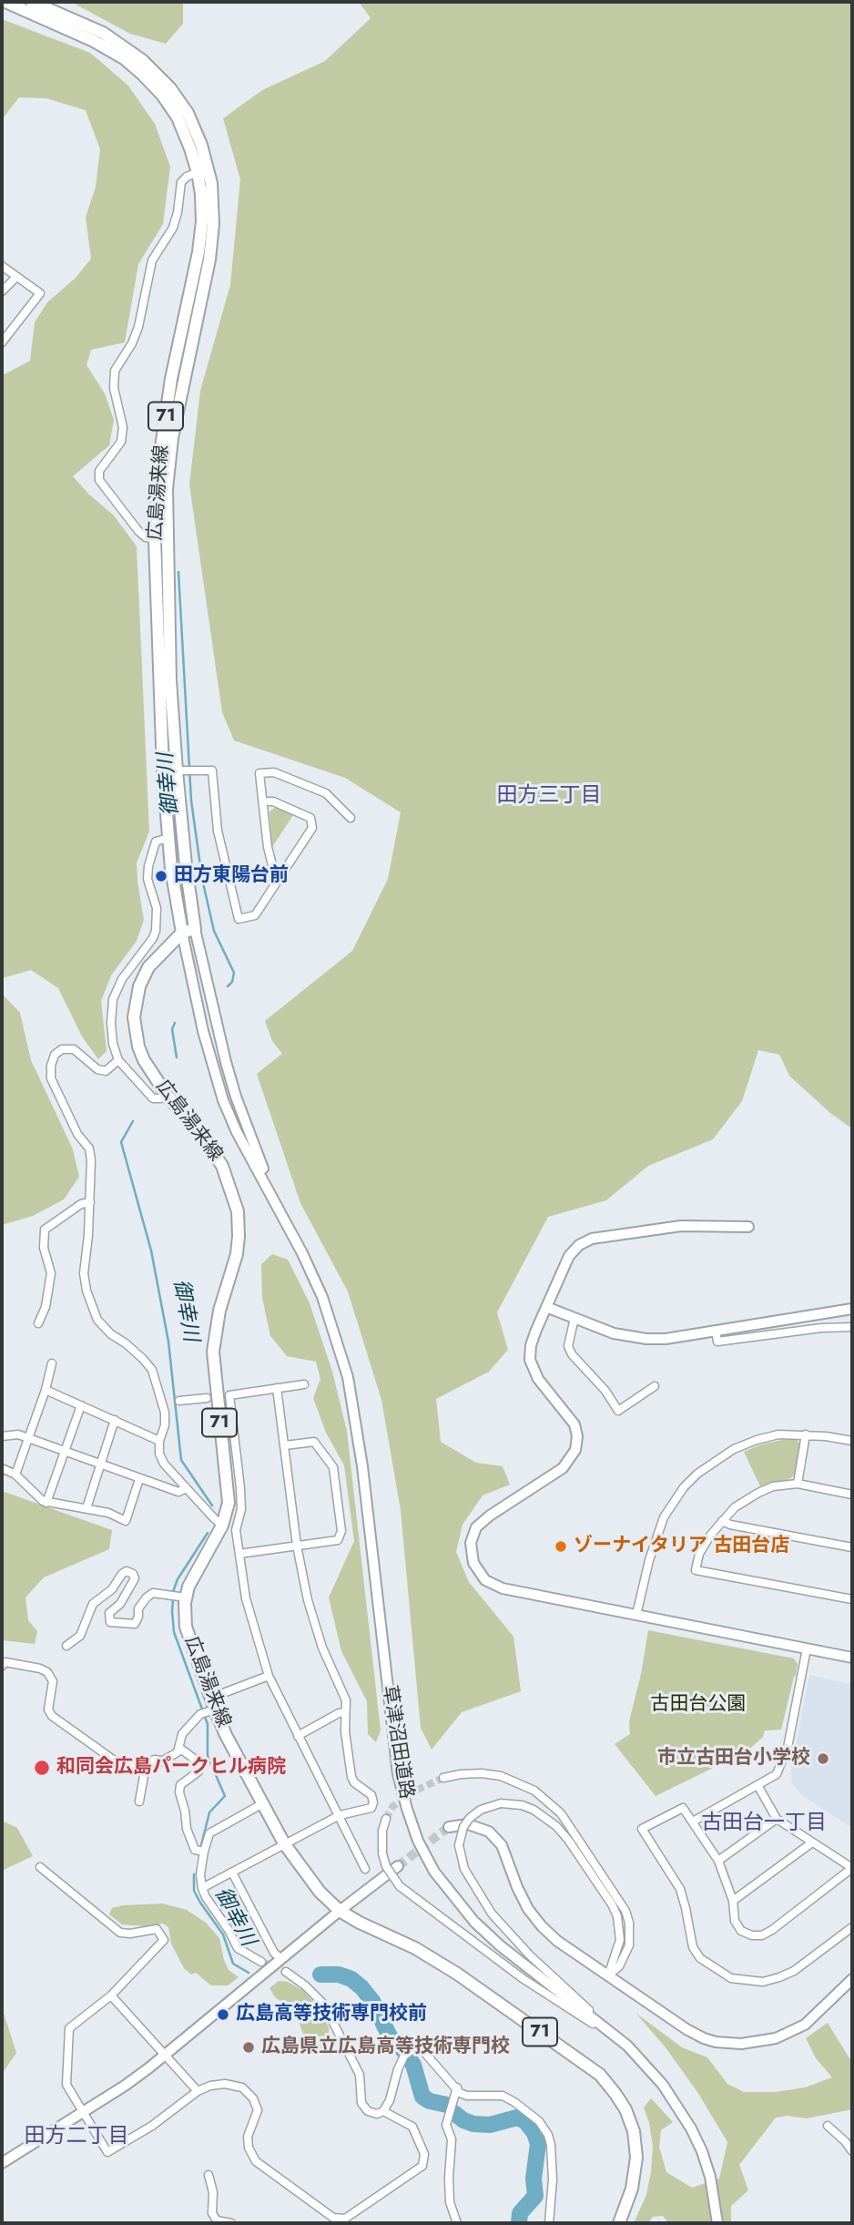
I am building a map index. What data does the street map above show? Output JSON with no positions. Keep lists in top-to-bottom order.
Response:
{
  "streets": {
    "main road": ["71", "広島湯来線"],
    "street": ["草津沼田道路"]
  },
  "districts": ["田方三丁目", "古田台一丁目", "田方二丁目"],
  "water": ["御幸川"],
  "parks": ["古田台公園"],
  "places": [
    "田方東陽台前",
    "ゾーナイタリア 古田台店",
    "市立古田台小学校",
    "和同会広島パークヒル病院",
    "広島高等技術専門校前",
    "広島県立広島高等技術専門校"
  ]
}
